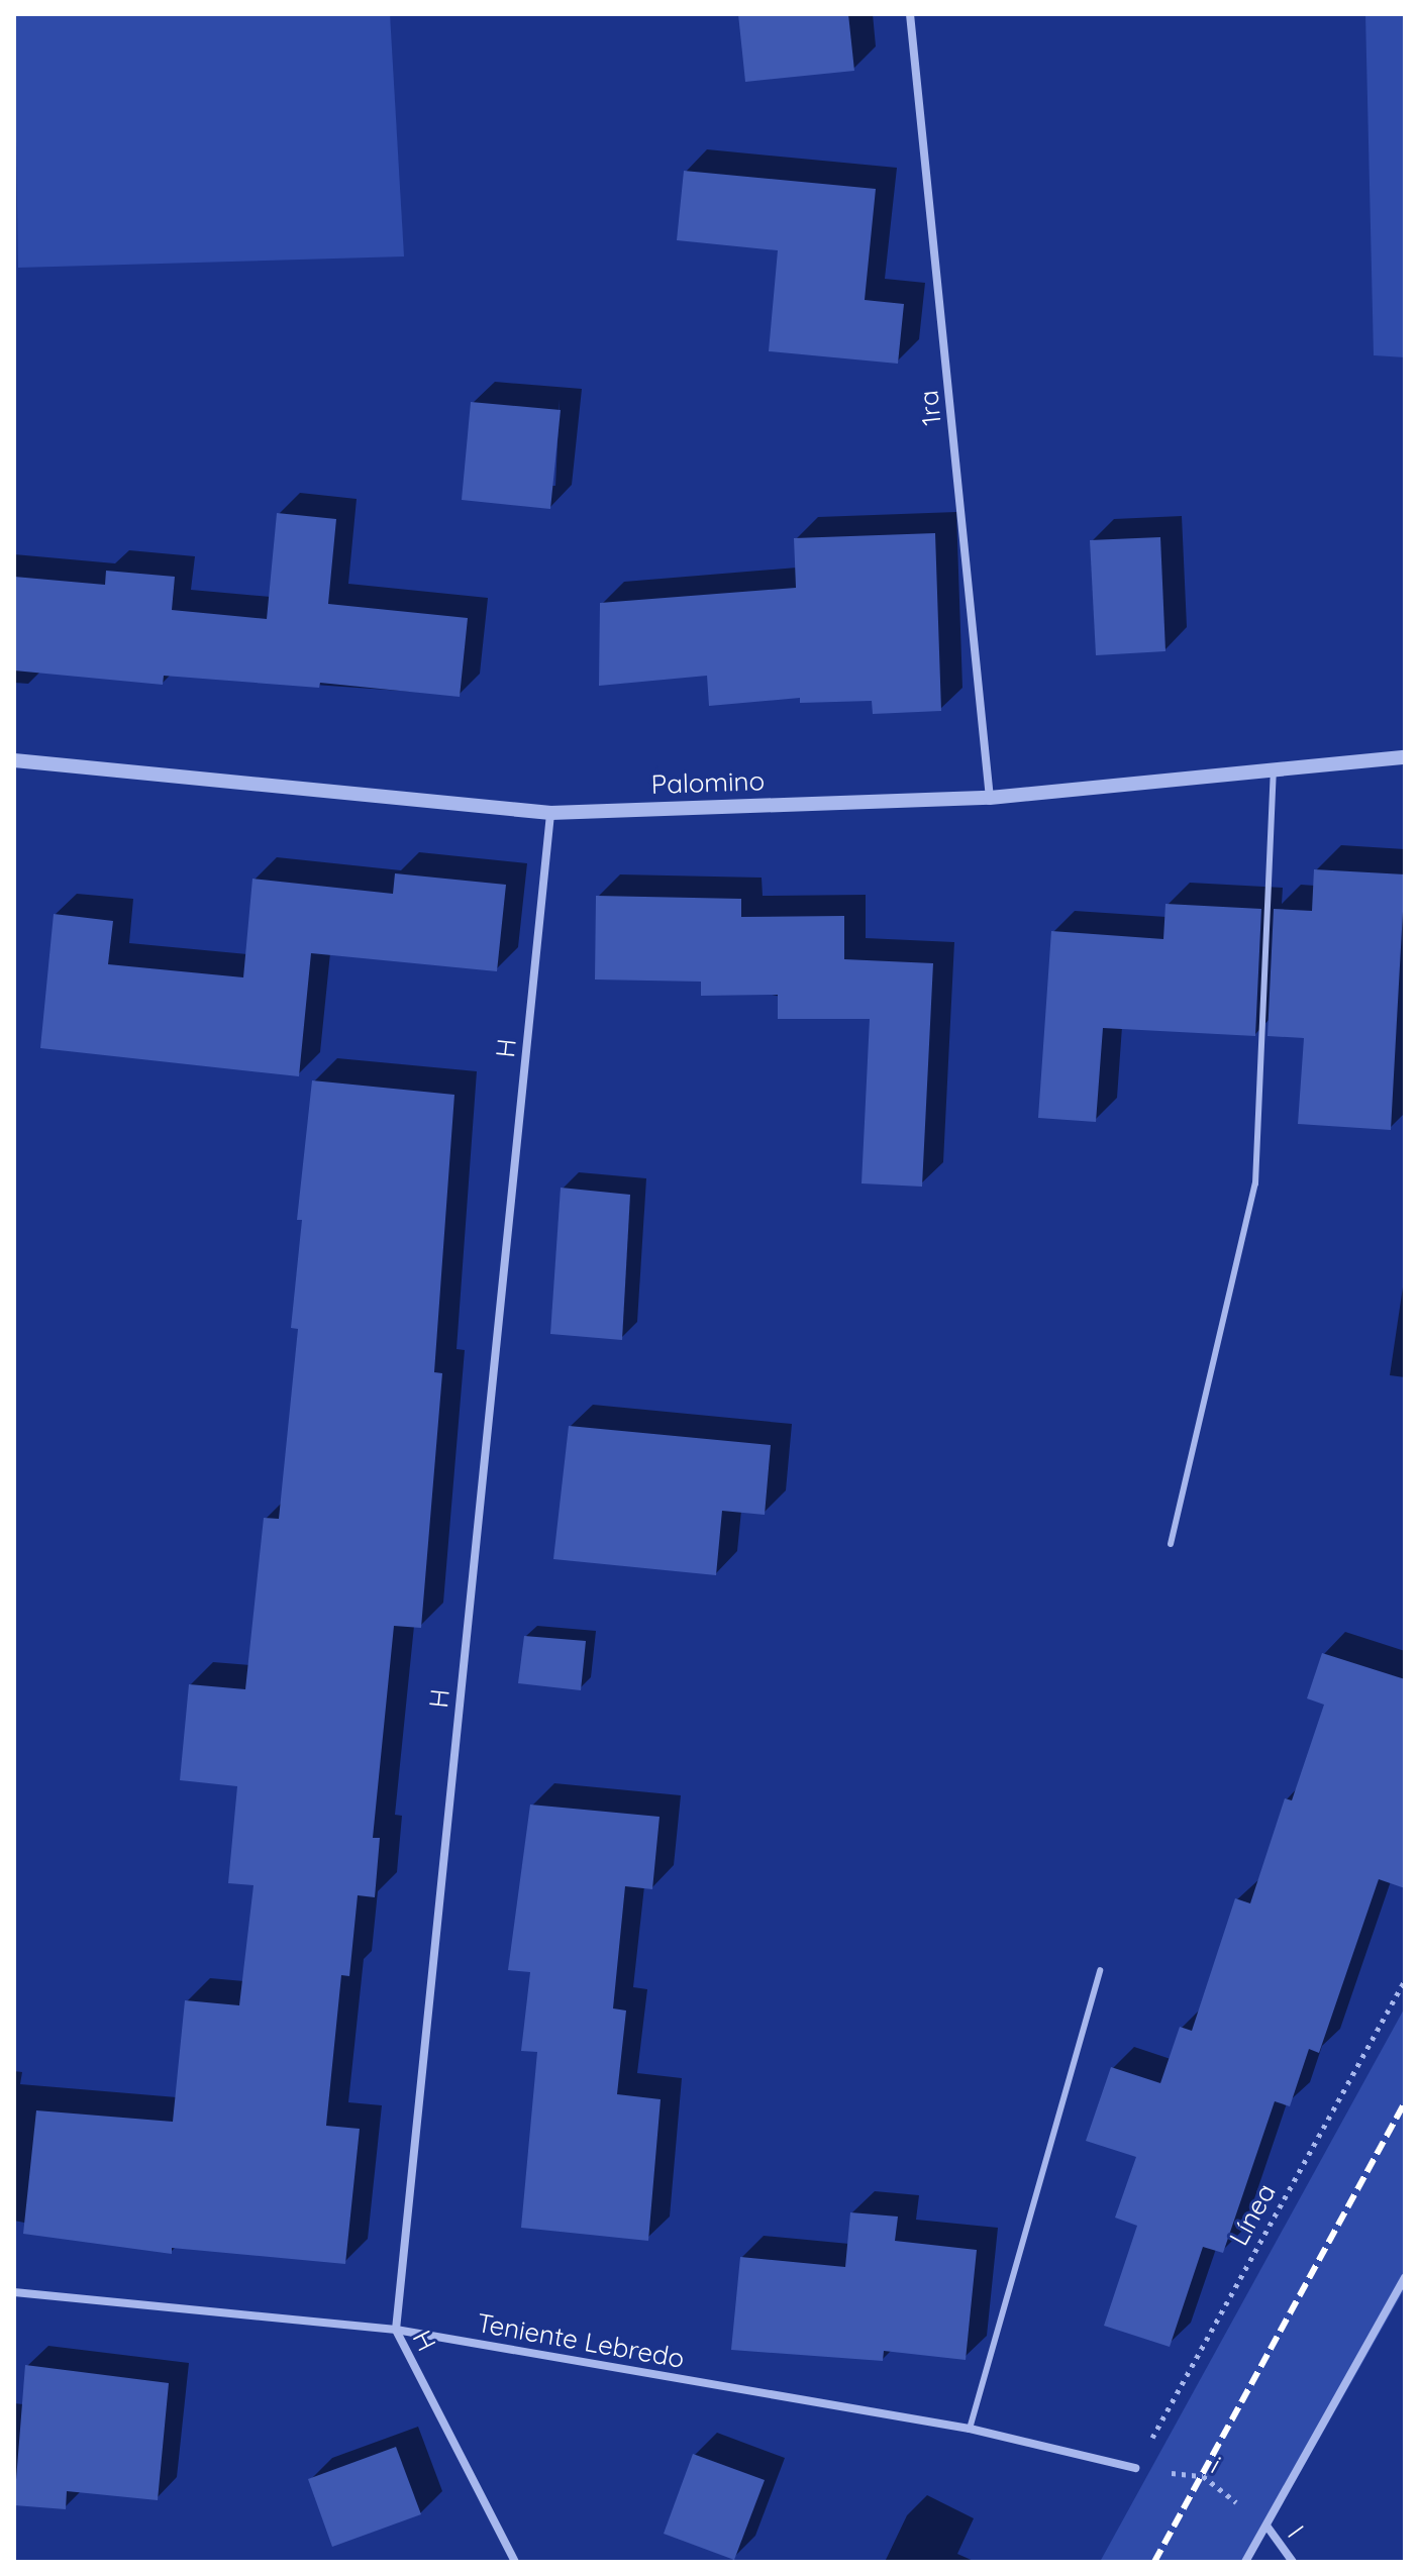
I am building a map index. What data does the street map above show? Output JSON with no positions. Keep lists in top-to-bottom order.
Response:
{
  "streets": {
    "street": [
      "1ra",
      "Palomino",
      "H",
      "Teniente Lebredo",
      "I"
    ],
    "path": ["Línea", "i"]
  },
  "crossings": [
    ["1ra", "Palomino"],
    ["Palomino", "H"],
    ["H", "Teniente Lebredo"],
    ["Línea", "Teniente Lebredo"],
    ["Línea", "i"],
    ["Teniente Lebredo", "i"],
    ["i", "I"]
  ]
}
